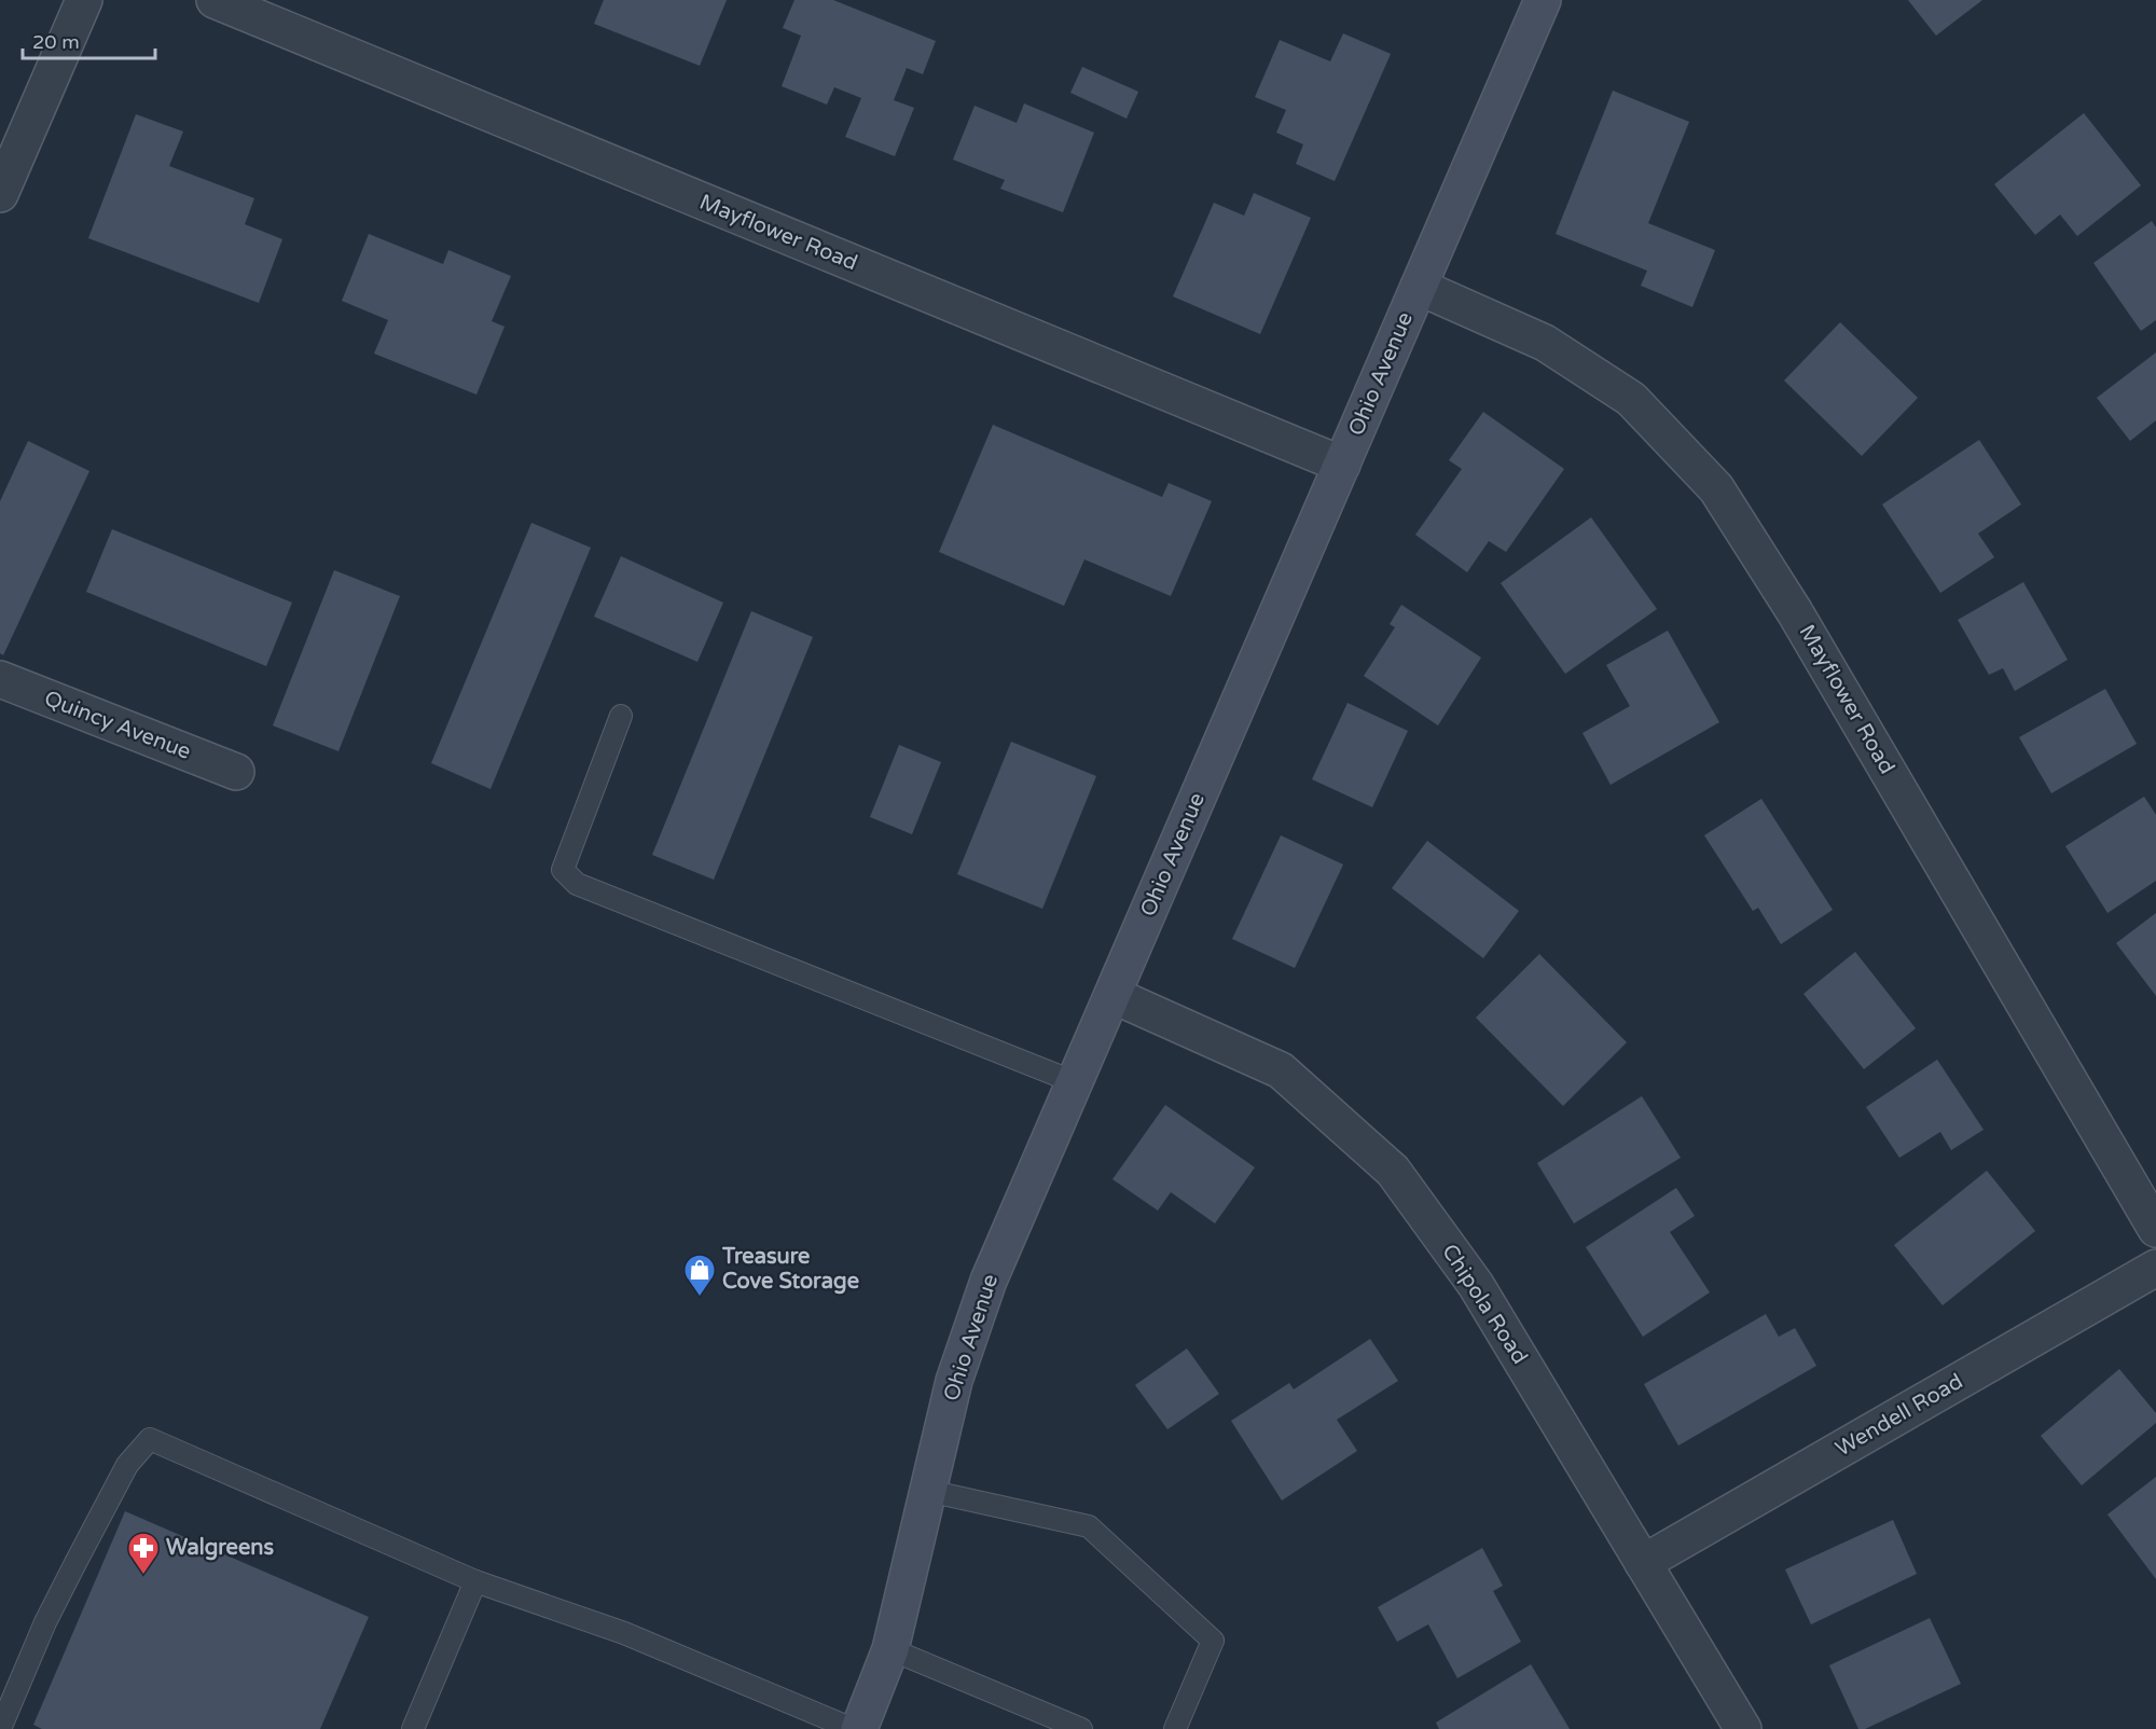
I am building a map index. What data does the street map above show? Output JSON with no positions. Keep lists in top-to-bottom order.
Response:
{
  "streets": {
    "street": [
      "Mayflower Road",
      "Ohio Avenue",
      "Quincy Avenue",
      "Chipola Road",
      "Wendell Road"
    ]
  },
  "crossings": [
    ["Mayflower Road", "Ohio Avenue"],
    ["Ohio Avenue", "Chipola Road"],
    ["Chipola Road", "Wendell Road"]
  ],
  "places": {
    "shop": ["Treasure Cove Storage"],
    "pharmacy": ["Walgreens"]
  },
  "scale_bar": "20 m"
}
